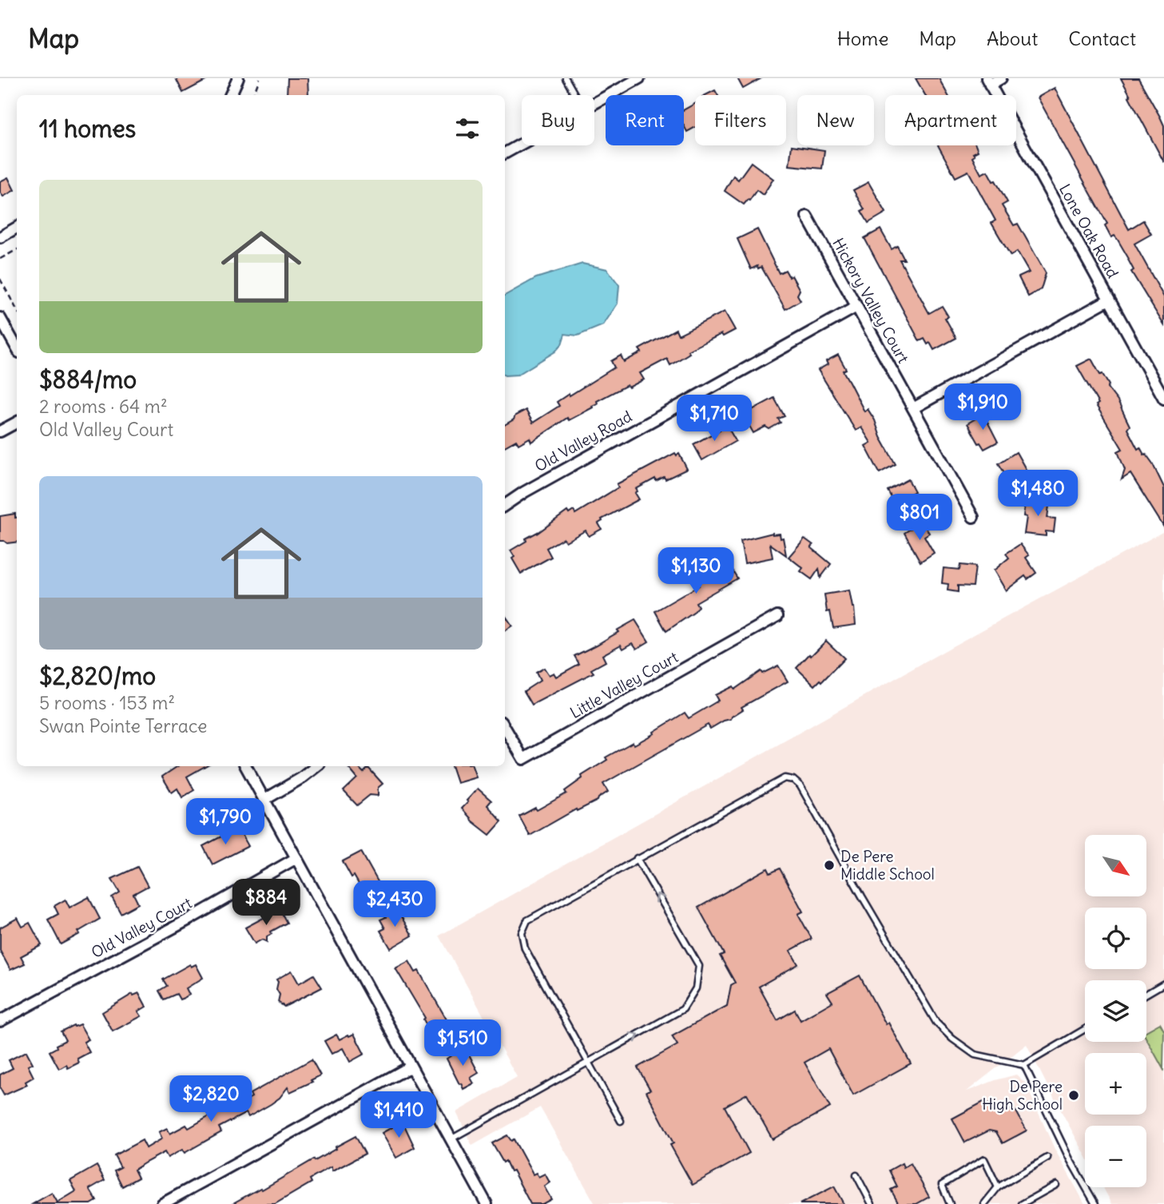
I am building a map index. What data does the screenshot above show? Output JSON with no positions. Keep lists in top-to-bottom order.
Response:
{
  "streets": {
    "street": [
      "Lone Oak Road",
      "Hickory Valley Court",
      "Old Valley Road",
      "Little Valley Court",
      "Old Valley Court"
    ]
  },
  "crossings": [
    ["Hickory Valley Court", "Old Valley Road"]
  ],
  "places": ["De Pere Middle School", "De Pere High School"],
  "north": "bottom right",
  "page": {
    "header": "Map",
    "nav": [
      "Home",
      "Map",
      "About",
      "Contact"
    ],
    "chip": [
      "Buy",
      "Rent",
      "Filters",
      "New",
      "Apartment"
    ],
    "heading": "11 homes",
    "list": [
      {
        "name": "$884/mo",
        "note": "2 rooms · 64 m² · Old Valley Court"
      },
      {
        "name": "$2,820/mo",
        "note": "5 rooms · 153 m² · Swan Pointe Terrace"
      }
    ],
    "price": [
      "$1,910",
      "$1,710",
      "$1,480",
      "$801",
      "$1,130",
      "$1,790",
      "$884",
      "$2,430",
      "$1,510",
      "$2,820",
      "$1,410"
    ],
    "map_buttons": ["+", "−"]
  }
}
